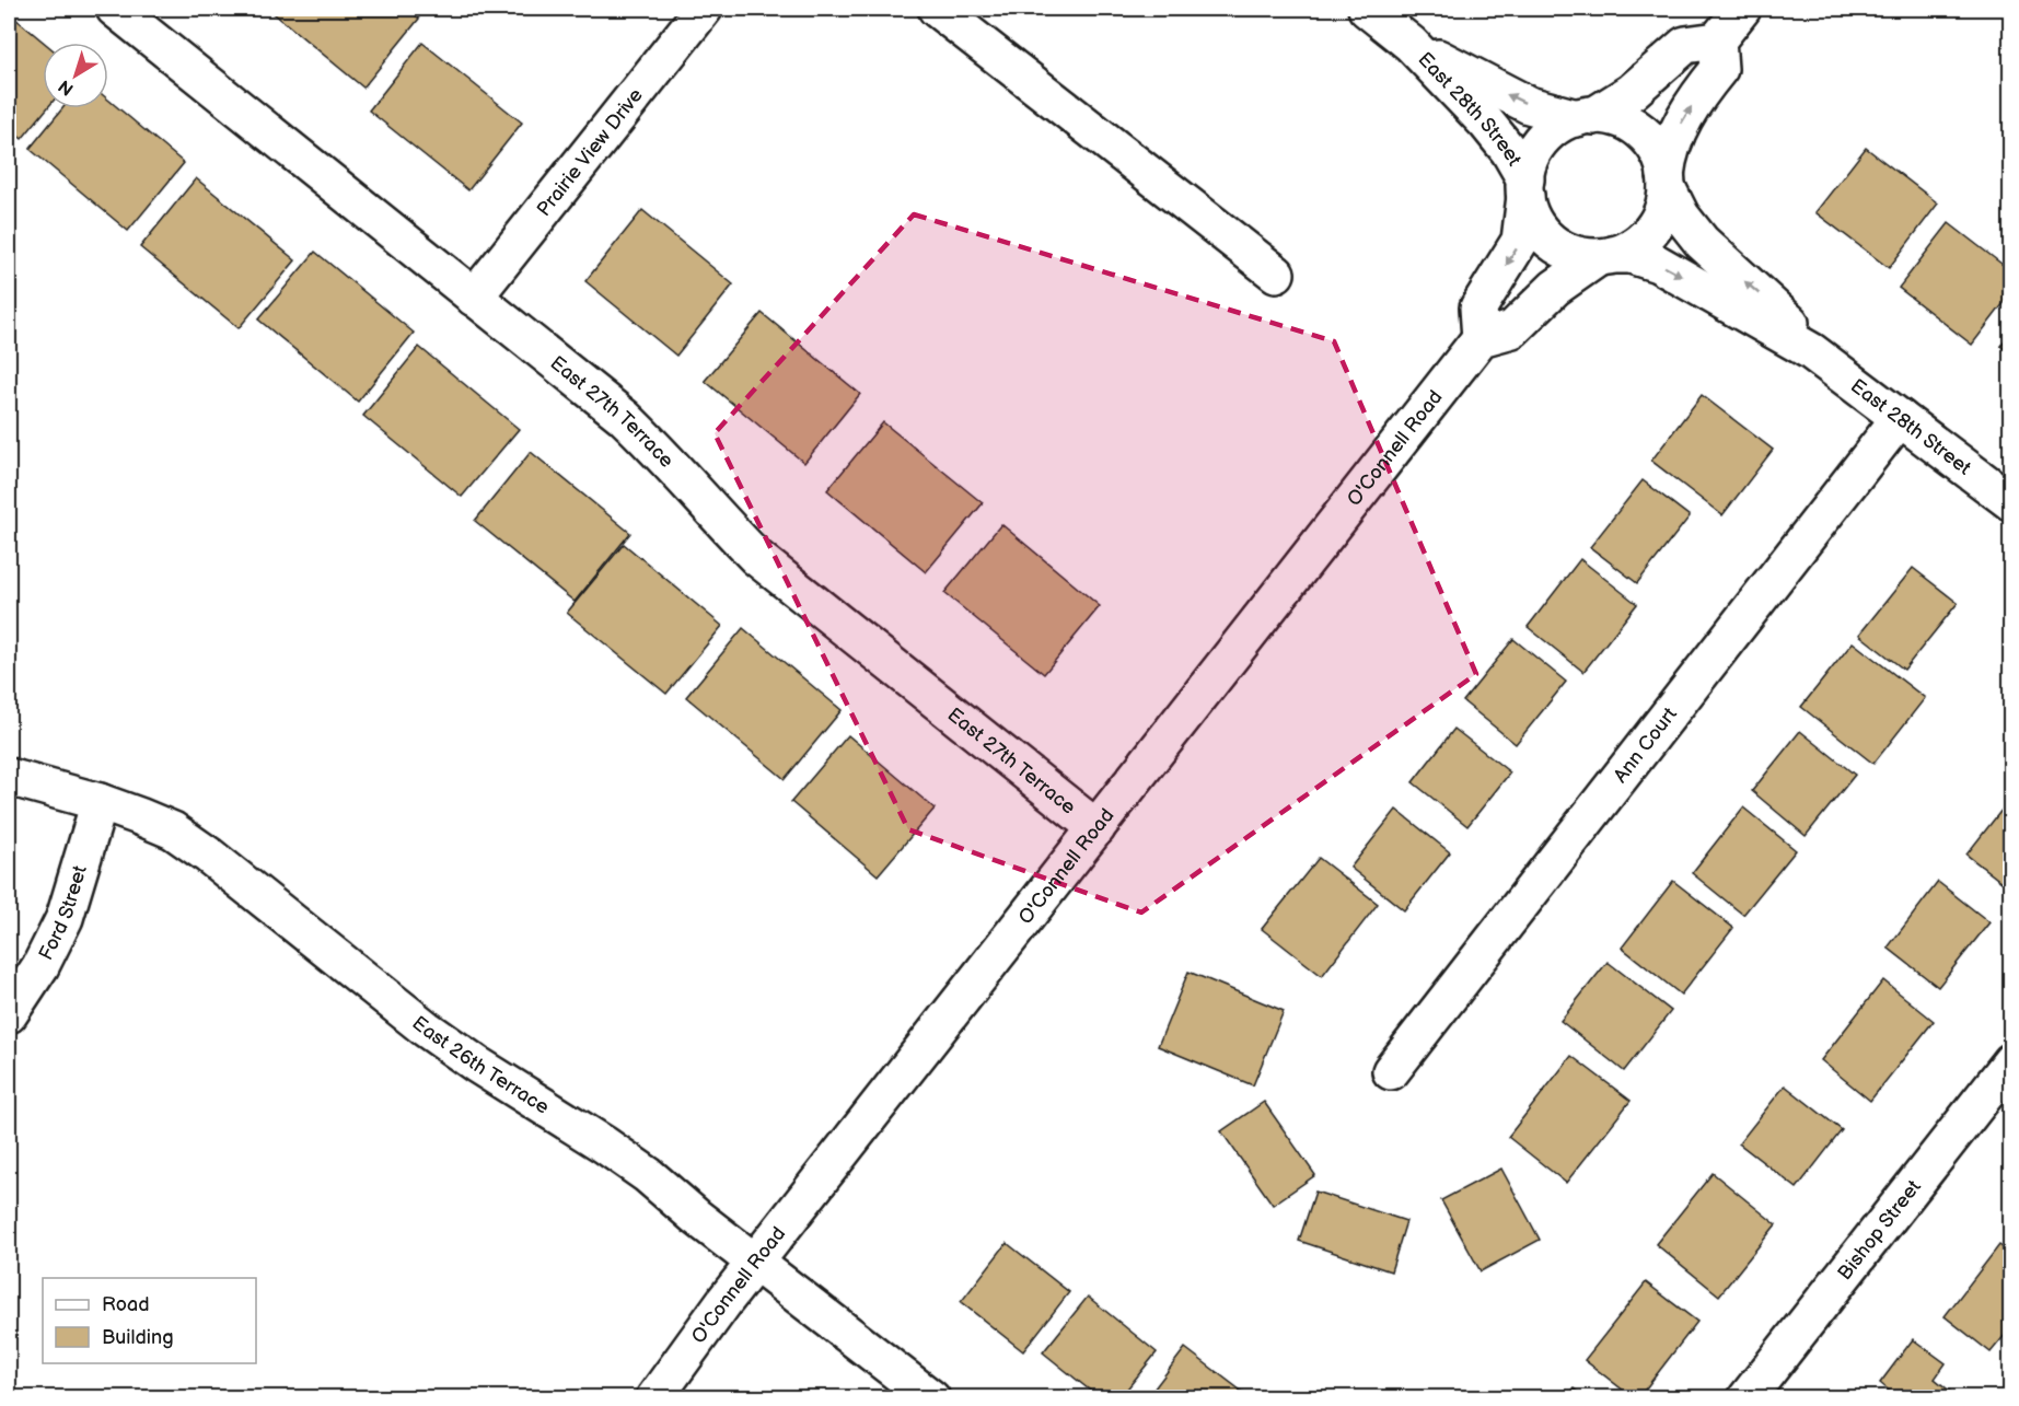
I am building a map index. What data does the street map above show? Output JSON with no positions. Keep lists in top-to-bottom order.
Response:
{
  "streets": {
    "street": [
      "East 28th Street",
      "Prairie View Drive",
      "East 27th Terrace",
      "O'Connell Road",
      "Ann Court",
      "Ford Street",
      "East 26th Terrace",
      "Bishop Street"
    ]
  },
  "crossings": [
    ["East 28th Street", "Ann Court"],
    ["Prairie View Drive", "East 27th Terrace"],
    ["East 27th Terrace", "O'Connell Road"],
    ["O'Connell Road", "East 26th Terrace"],
    ["Ford Street", "East 26th Terrace"]
  ],
  "legend": ["Road", "Building"],
  "north": "bottom left"
}
